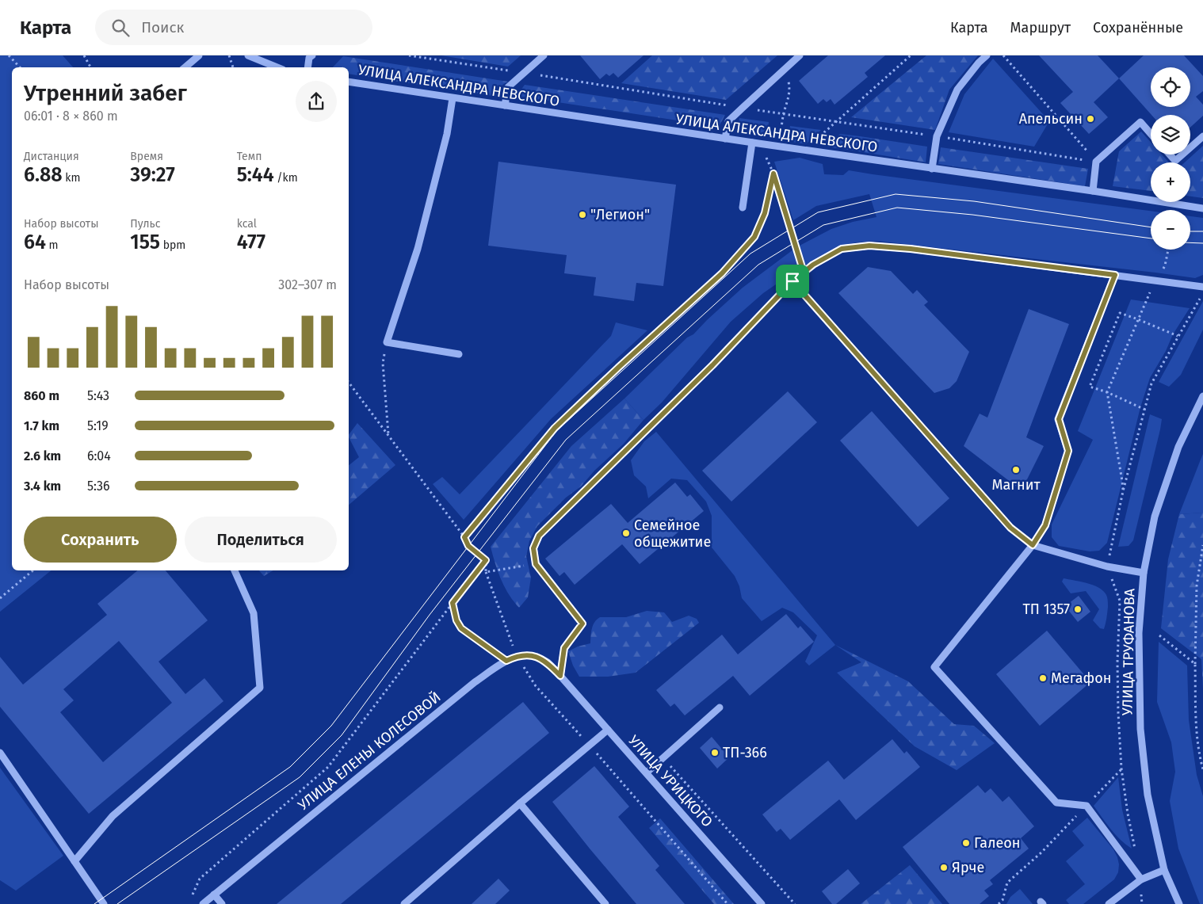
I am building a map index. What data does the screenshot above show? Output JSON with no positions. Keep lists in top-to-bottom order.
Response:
{
  "streets": {
    "street": [
      "УЛИЦА АЛЕКСАНДРА НЕВСКОГО",
      "УЛИЦА ТРУФАНОВА",
      "УЛИЦА ЕЛЕНЫ КОЛЕСОВОЙ",
      "УЛИЦА УРИЦКОГО"
    ]
  },
  "crossings": [
    ["УЛИЦА ЕЛЕНЫ КОЛЕСОВОЙ", "УЛИЦА УРИЦКОГО"]
  ],
  "places": [
    "Апельсин",
    "\"Легион\"",
    "Магнит",
    "Семейное общежитие",
    "ТП 1357",
    "Мегафон",
    "ТП-366",
    "Галеон",
    "Ярче"
  ],
  "page": {
    "header": "Карта",
    "search": "Поиск",
    "nav": ["Карта", "Маршрут", "Сохранённые"],
    "map_buttons": ["+", "−"],
    "heading": ["Утренний забег", "06:01 · 8 × 860 m"],
    "stats": [
      ["Дистанция", "6.88 km"],
      ["Время", "39:27"],
      ["Темп", "5:44 /km"],
      ["Набор высоты", "64 m"],
      ["Пульс", "155 bpm"],
      ["kcal", "477"]
    ],
    "chart": ["Набор высоты", "302–307 m"],
    "list": [
      {
        "name": "860 m",
        "note": "5:43"
      },
      {
        "name": "1.7 km",
        "note": "5:19"
      },
      {
        "name": "2.6 km",
        "note": "6:04"
      },
      {
        "name": "3.4 km",
        "note": "5:36"
      }
    ],
    "buttons": ["Сохранить", "Поделиться"]
  }
}
